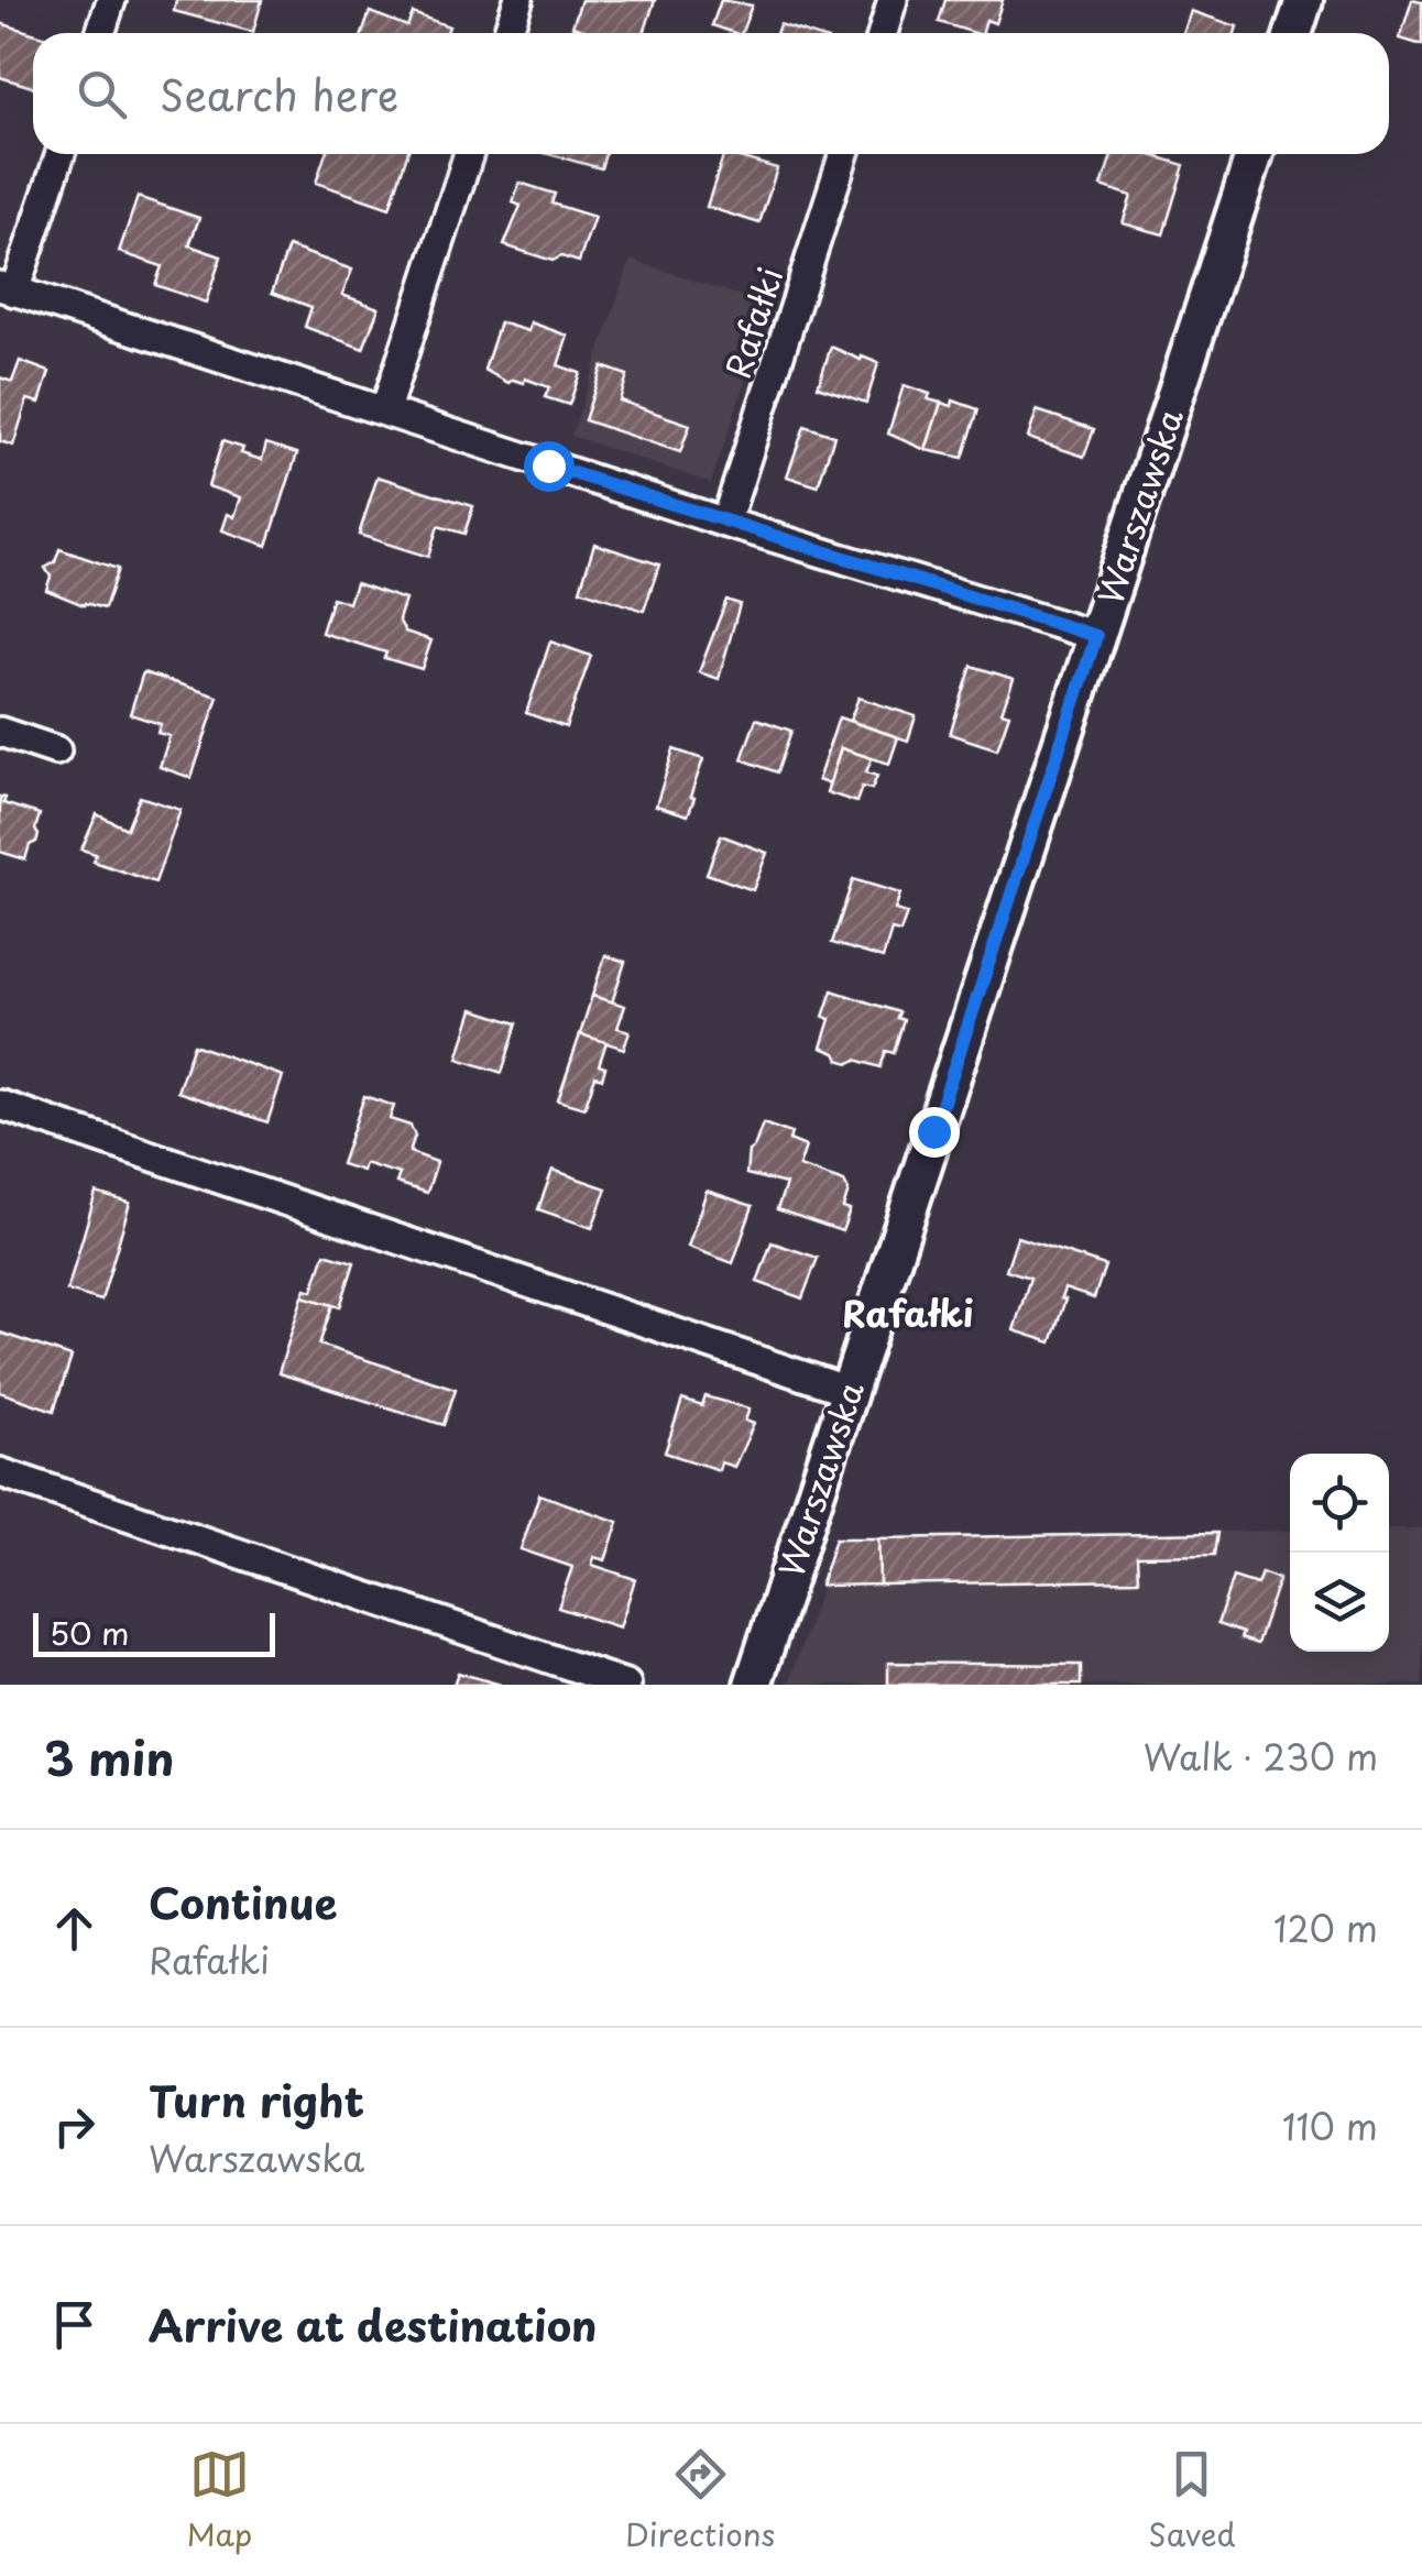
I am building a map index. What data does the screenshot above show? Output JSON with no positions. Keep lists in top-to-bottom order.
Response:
{
  "streets": {
    "street": ["Rafałki", "Warszawska"]
  },
  "districts": ["Rafałki"],
  "scale_bar": "50 m",
  "page": {
    "search": "Search here",
    "scale": "50 m",
    "heading": ["3 min", "Walk · 230 m"],
    "list": [
      ["Continue", "Rafałki", "120 m"],
      ["Turn right", "Warszawska", "110 m"],
      "Arrive at destination"
    ],
    "nav": ["Map", "Directions", "Saved"]
  }
}
